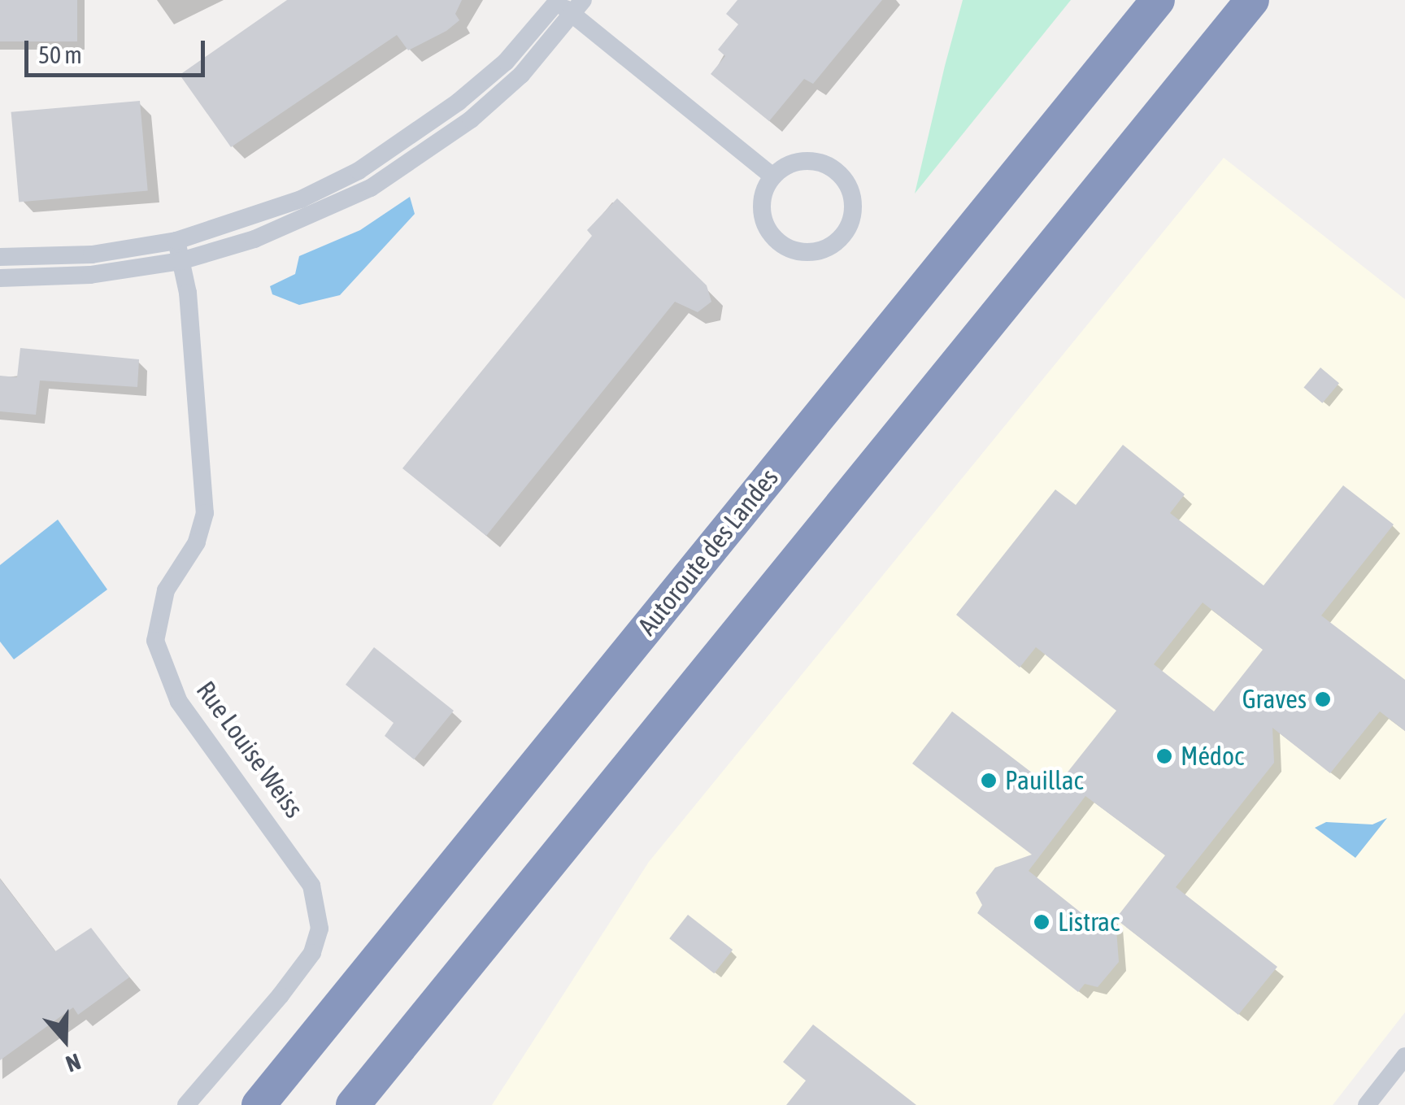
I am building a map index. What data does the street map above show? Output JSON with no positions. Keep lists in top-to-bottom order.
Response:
{
  "streets": {
    "highway": ["Autoroute des Landes"],
    "street": ["Rue Louise Weiss"]
  },
  "places": [
    "Graves",
    "Médoc",
    "Pauillac",
    "Listrac"
  ],
  "scale_bar": "50 m",
  "north": "bottom"
}
